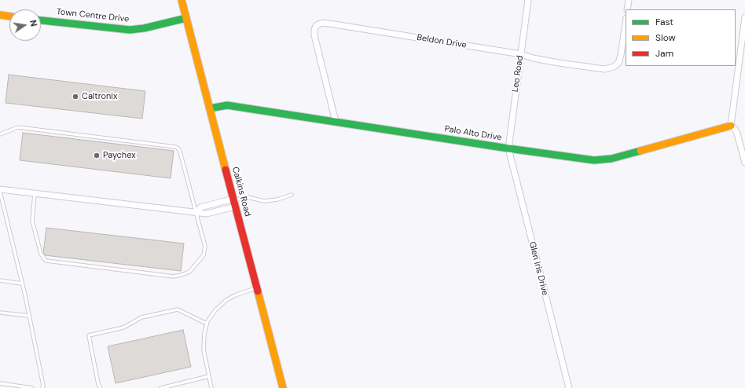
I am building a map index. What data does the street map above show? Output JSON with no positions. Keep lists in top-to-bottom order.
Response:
{
  "streets": {
    "street": [
      "Town Centre Drive",
      "Beldon Drive",
      "Leo Road",
      "Palo Alto Drive",
      "Calkins Road",
      "Glen Iris Drive"
    ]
  },
  "crossings": [
    ["Town Centre Drive", "Calkins Road"],
    ["Beldon Drive", "Leo Road"],
    ["Beldon Drive", "Palo Alto Drive"],
    ["Leo Road", "Palo Alto Drive"],
    ["Leo Road", "Glen Iris Drive"],
    ["Palo Alto Drive", "Calkins Road"],
    ["Palo Alto Drive", "Glen Iris Drive"]
  ],
  "places": ["Caltronix", "Paychex"],
  "legend": ["Fast", "Slow", "Jam"],
  "north": "right"
}
